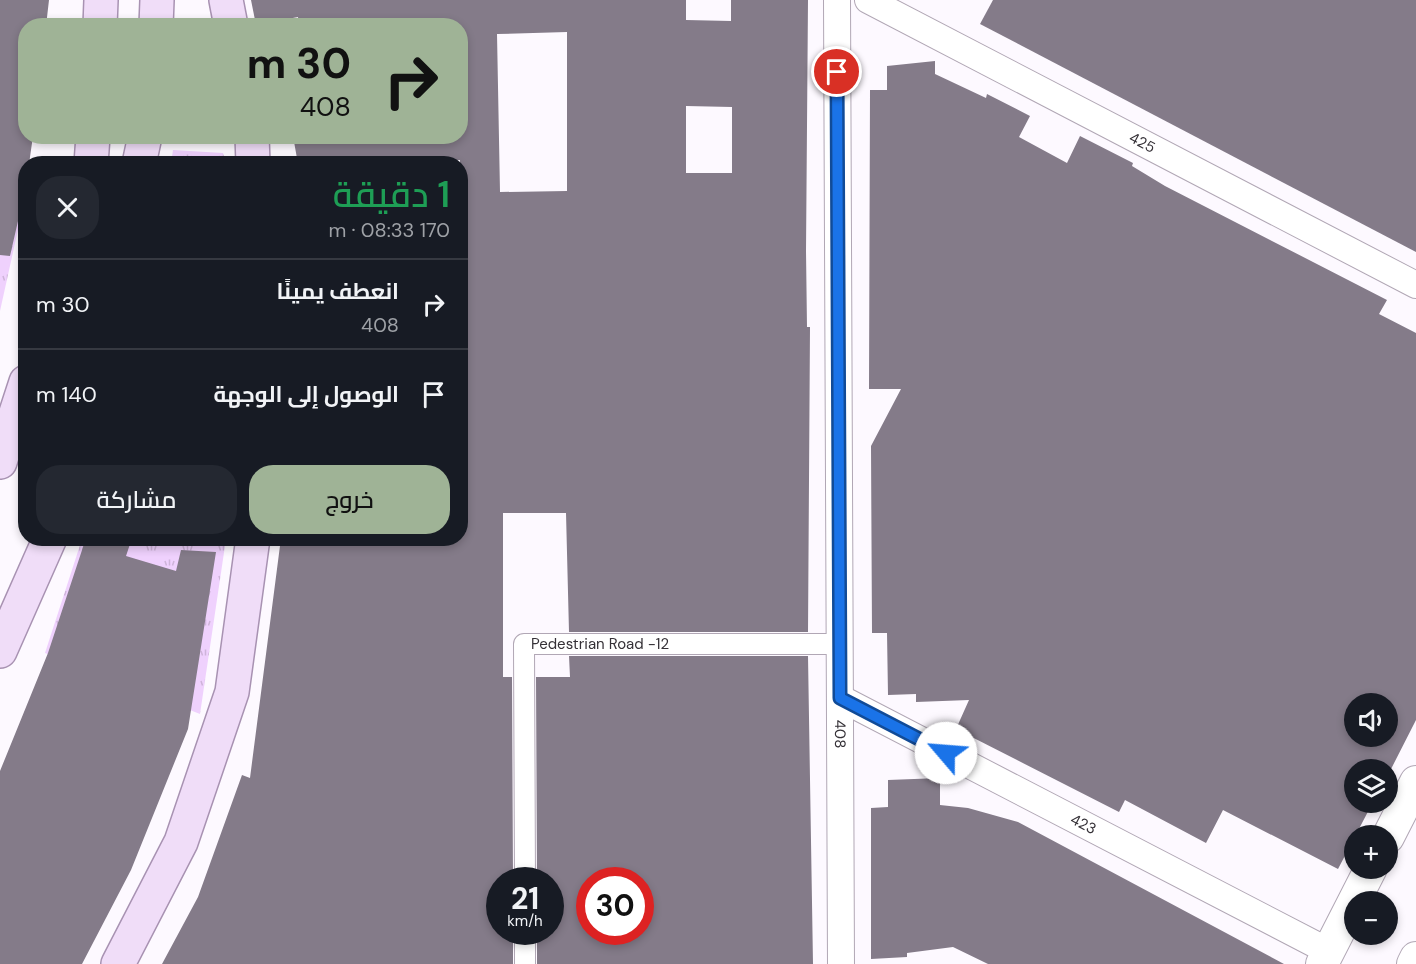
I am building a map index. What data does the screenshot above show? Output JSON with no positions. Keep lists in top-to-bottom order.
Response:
{
  "streets": {
    "street": [
      "425",
      "Pedestrian Road -12",
      "408",
      "423"
    ]
  },
  "crossings": [
    ["Pedestrian Road -12", "408"],
    ["408", "423"]
  ],
  "page": {
    "turn": ["30 m", "408"],
    "heading": ["1 دقيقة", "170 m · 08:33"],
    "list": [
      {
        "name": "انعطف يمينًا",
        "note": "408",
        "value": "30 m"
      },
      {
        "name": "الوصول إلى الوجهة",
        "value": "140 m"
      }
    ],
    "buttons": ["خروج", "مشاركة"],
    "map_buttons": ["+", "−"],
    "speed": "21 km/h",
    "limit": "30"
  }
}
